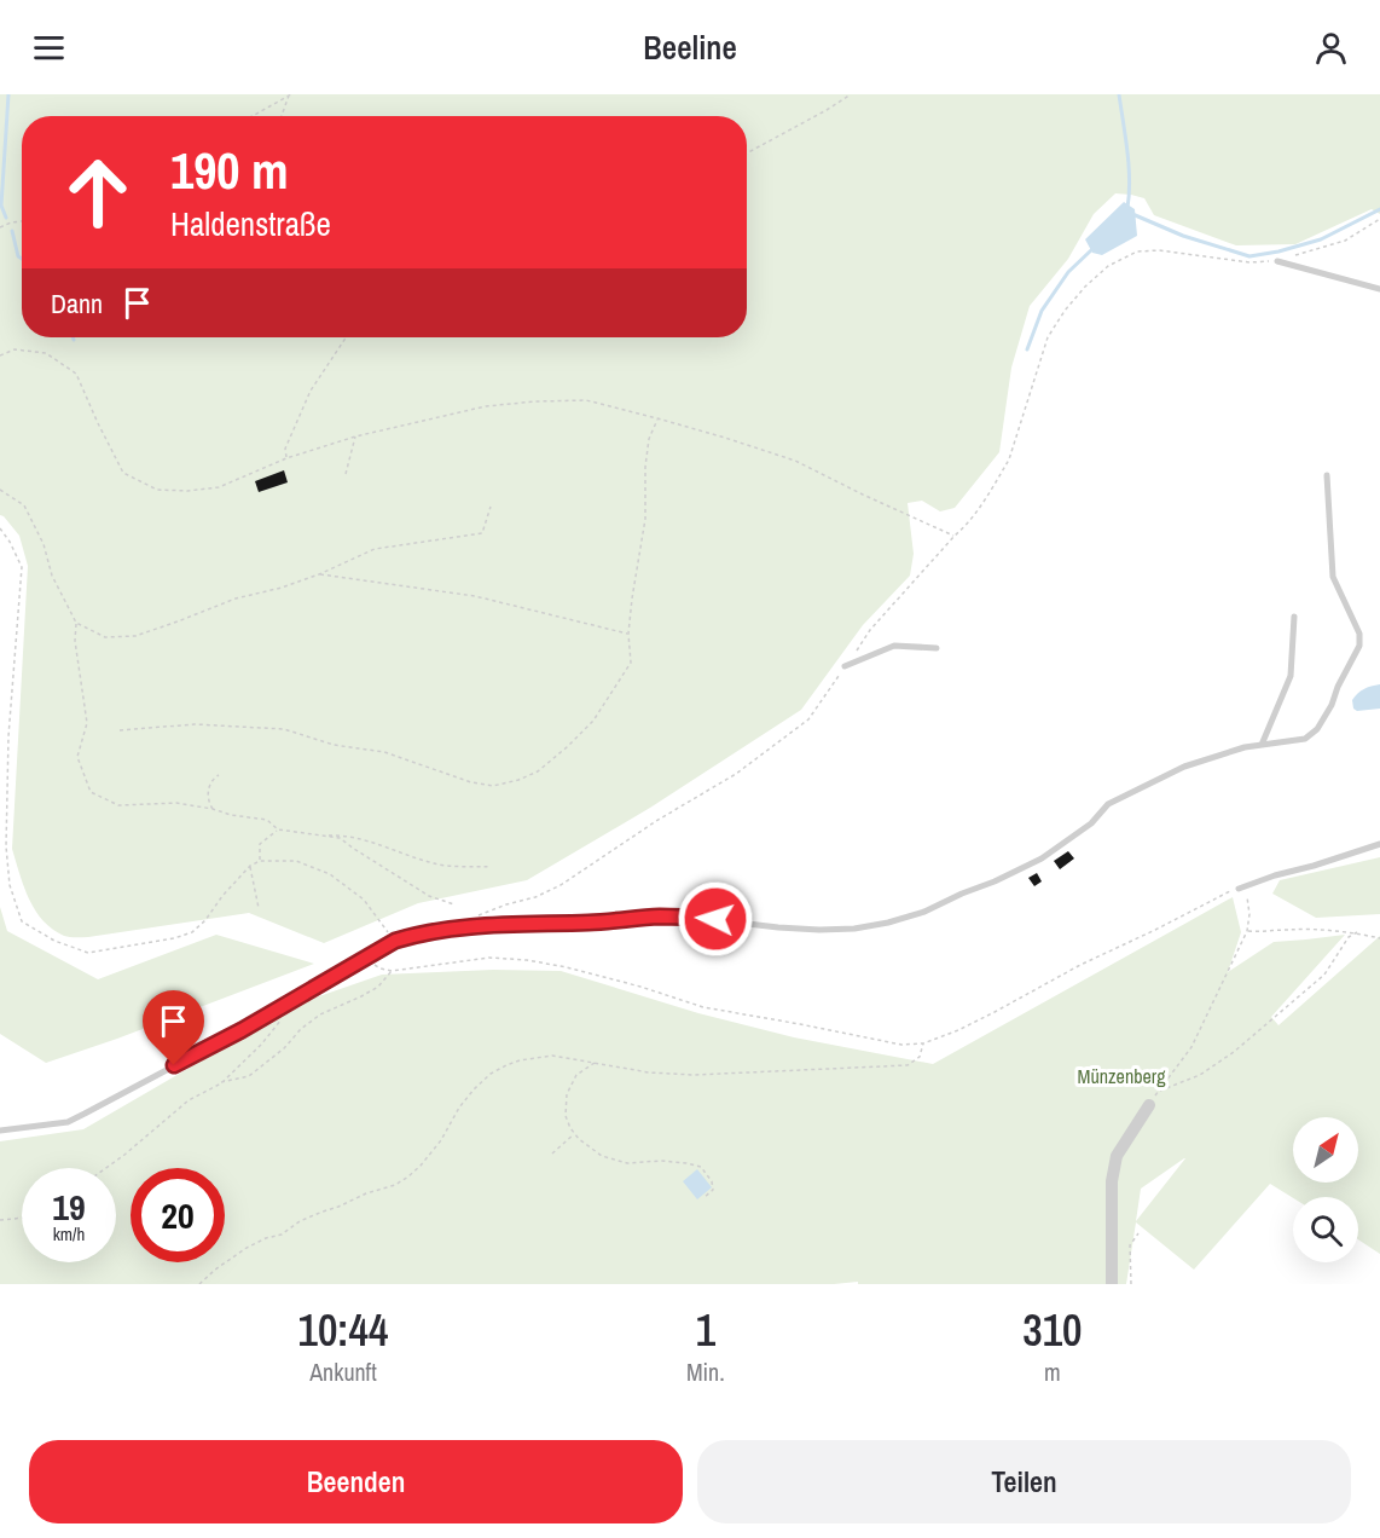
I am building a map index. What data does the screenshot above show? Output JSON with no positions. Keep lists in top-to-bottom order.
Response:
{
  "parks": ["Münzenberg"],
  "north": "top right",
  "page": {
    "header": "Beeline",
    "turn": ["190 m", "Haldenstraße"],
    "then": "Dann",
    "speed": "19 km/h",
    "limit": "20",
    "eta": [
      "10:44",
      "Ankunft",
      "1",
      "Min.",
      "310",
      "m"
    ],
    "buttons": ["Beenden", "Teilen"]
  }
}
